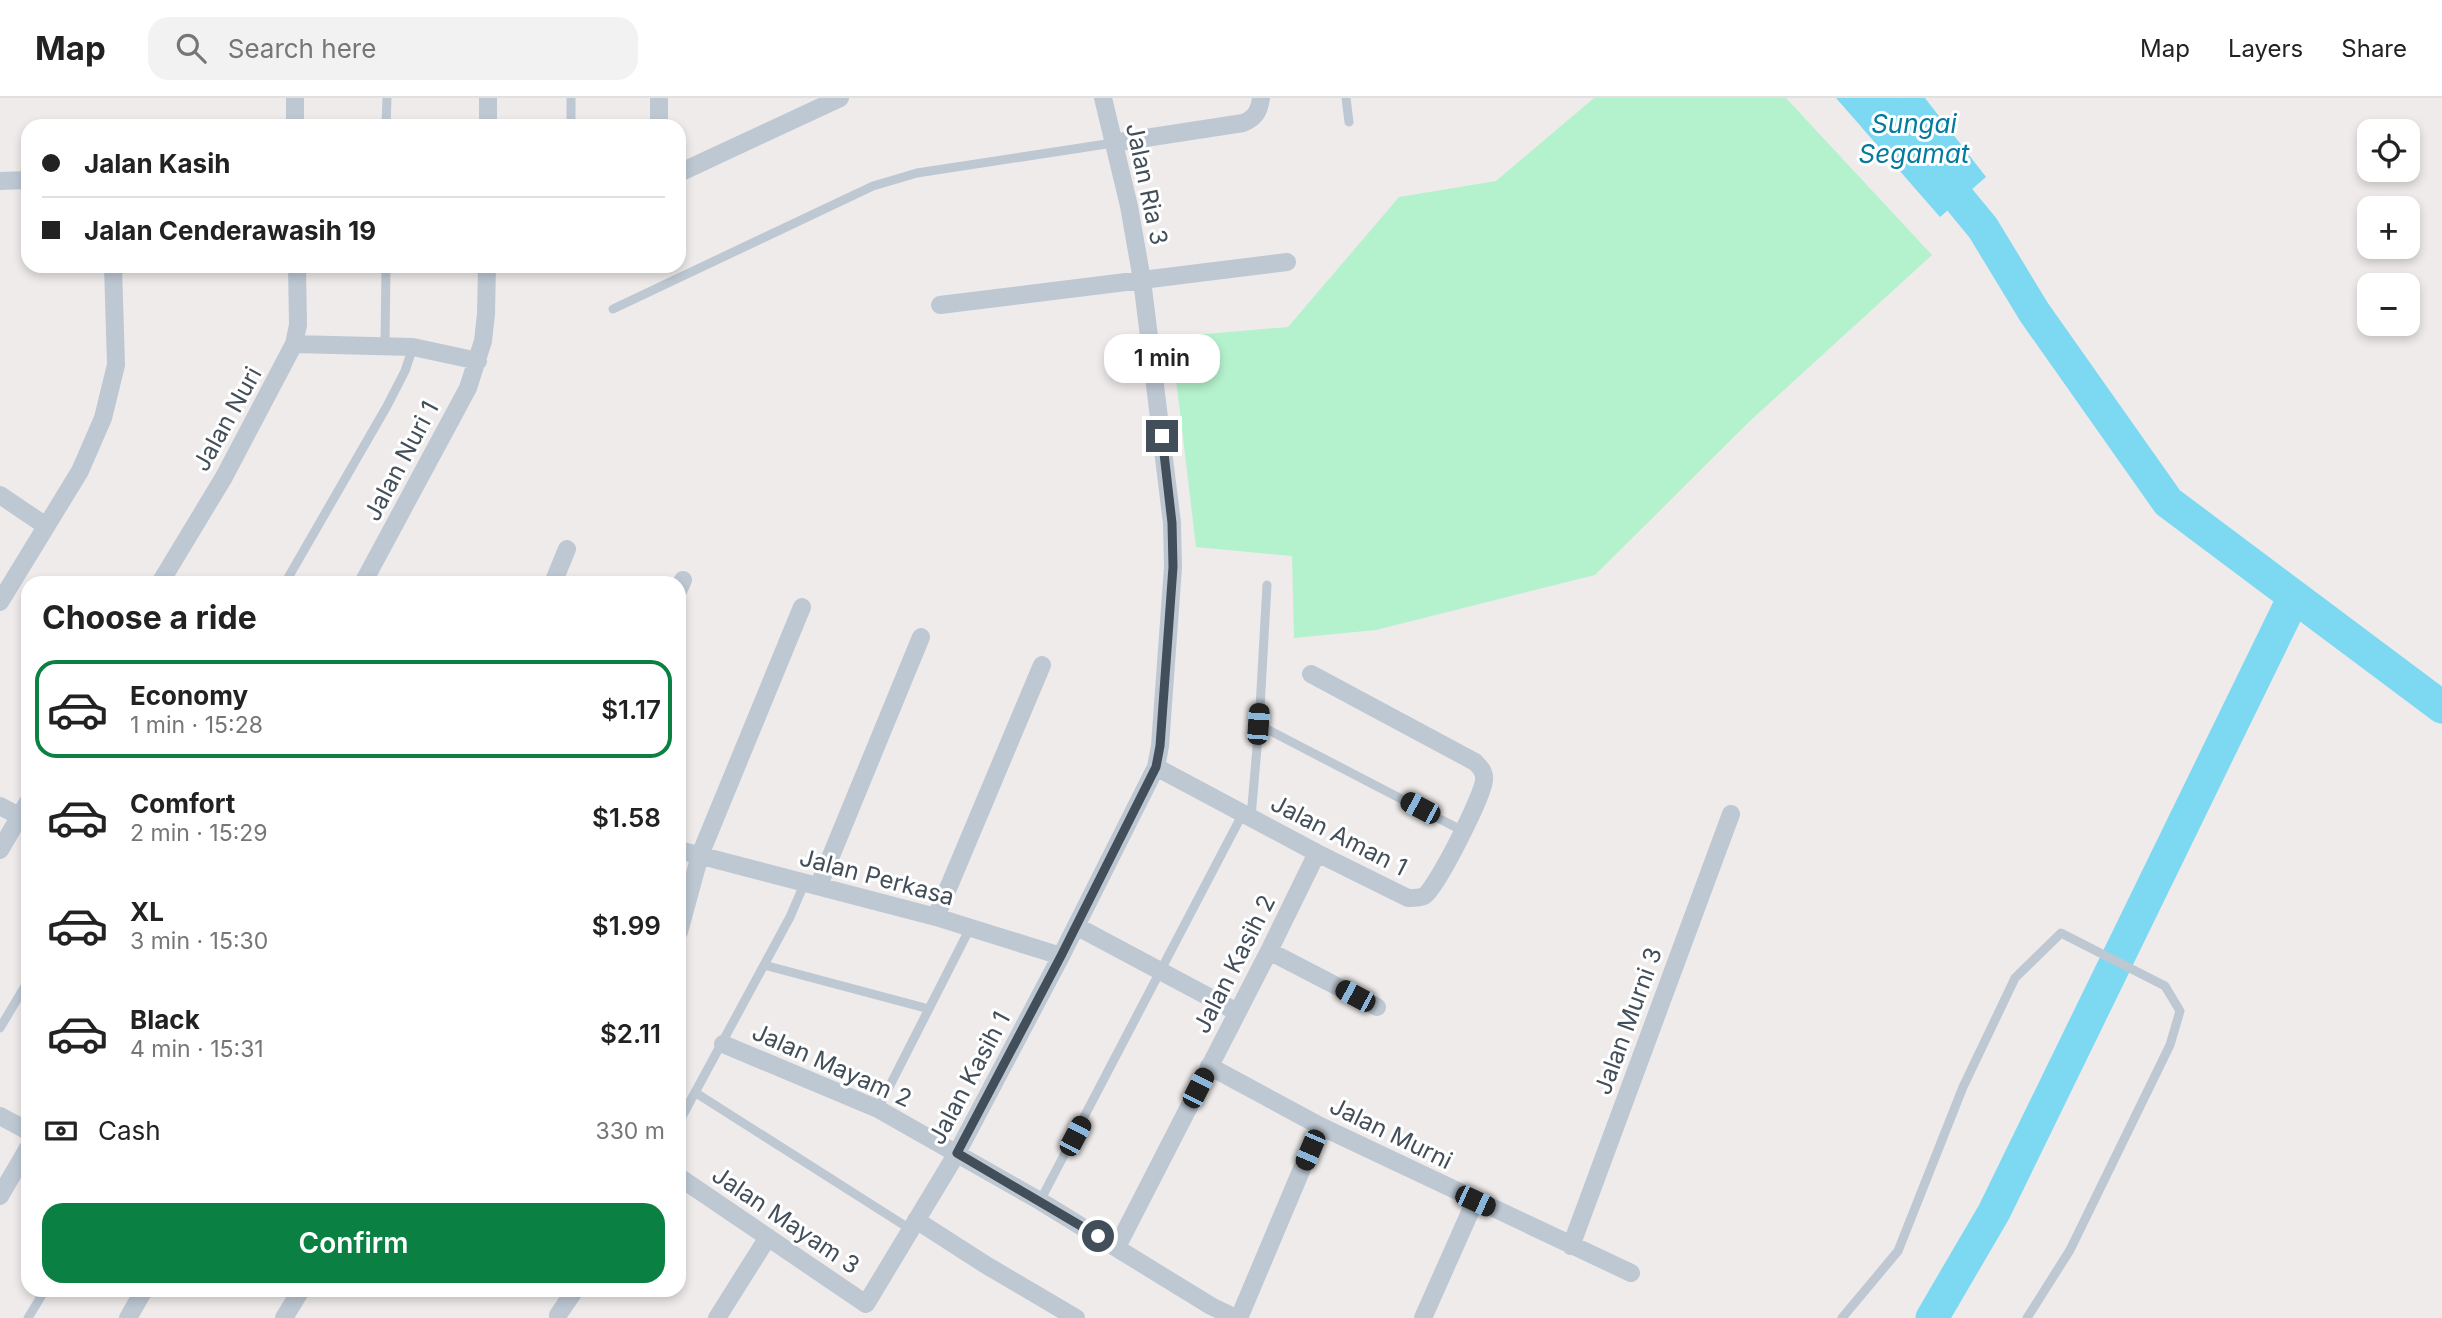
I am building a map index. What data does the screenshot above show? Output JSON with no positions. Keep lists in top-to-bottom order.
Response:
{
  "streets": {
    "street": [
      "Jalan Ria 3",
      "Jalan Nuri",
      "Jalan Nuri 1",
      "Jalan Aman 1",
      "Jalan Perkasa",
      "Jalan Kasih 2",
      "Jalan Murni 3",
      "Jalan Mayam 2",
      "Jalan Kasih 1",
      "Jalan Murni",
      "Jalan Mayam 3"
    ]
  },
  "crossings": [
    ["Jalan Ria 3", "Jalan Aman 1"],
    ["Jalan Ria 3", "Jalan Kasih 1"],
    ["Jalan Aman 1", "Jalan Kasih 2"],
    ["Jalan Aman 1", "Jalan Kasih 1"],
    ["Jalan Perkasa", "Jalan Kasih 1"],
    ["Jalan Kasih 2", "Jalan Mayam 2"],
    ["Jalan Kasih 2", "Jalan Murni"],
    ["Jalan Murni 3", "Jalan Murni"],
    ["Jalan Mayam 2", "Jalan Kasih 1"],
    ["Jalan Kasih 1", "Jalan Mayam 3"]
  ],
  "water": ["Sungai Segamat"],
  "page": {
    "header": "Map",
    "search": "Search here",
    "nav": ["Map", "Layers", "Share"],
    "map_buttons": ["+", "−"],
    "banner": ["Jalan Kasih", "Jalan Cenderawasih 19"],
    "bubble": "1 min",
    "heading": "Choose a ride",
    "list": [
      {
        "name": "Economy",
        "note": "1 min · 15:28",
        "value": "$1.17"
      },
      {
        "name": "Comfort",
        "note": "2 min · 15:29",
        "value": "$1.58"
      },
      {
        "name": "XL",
        "note": "3 min · 15:30",
        "value": "$1.99"
      },
      {
        "name": "Black",
        "note": "4 min · 15:31",
        "value": "$2.11"
      }
    ],
    "pay": ["Cash", "330 m"],
    "buttons": "Confirm"
  }
}
